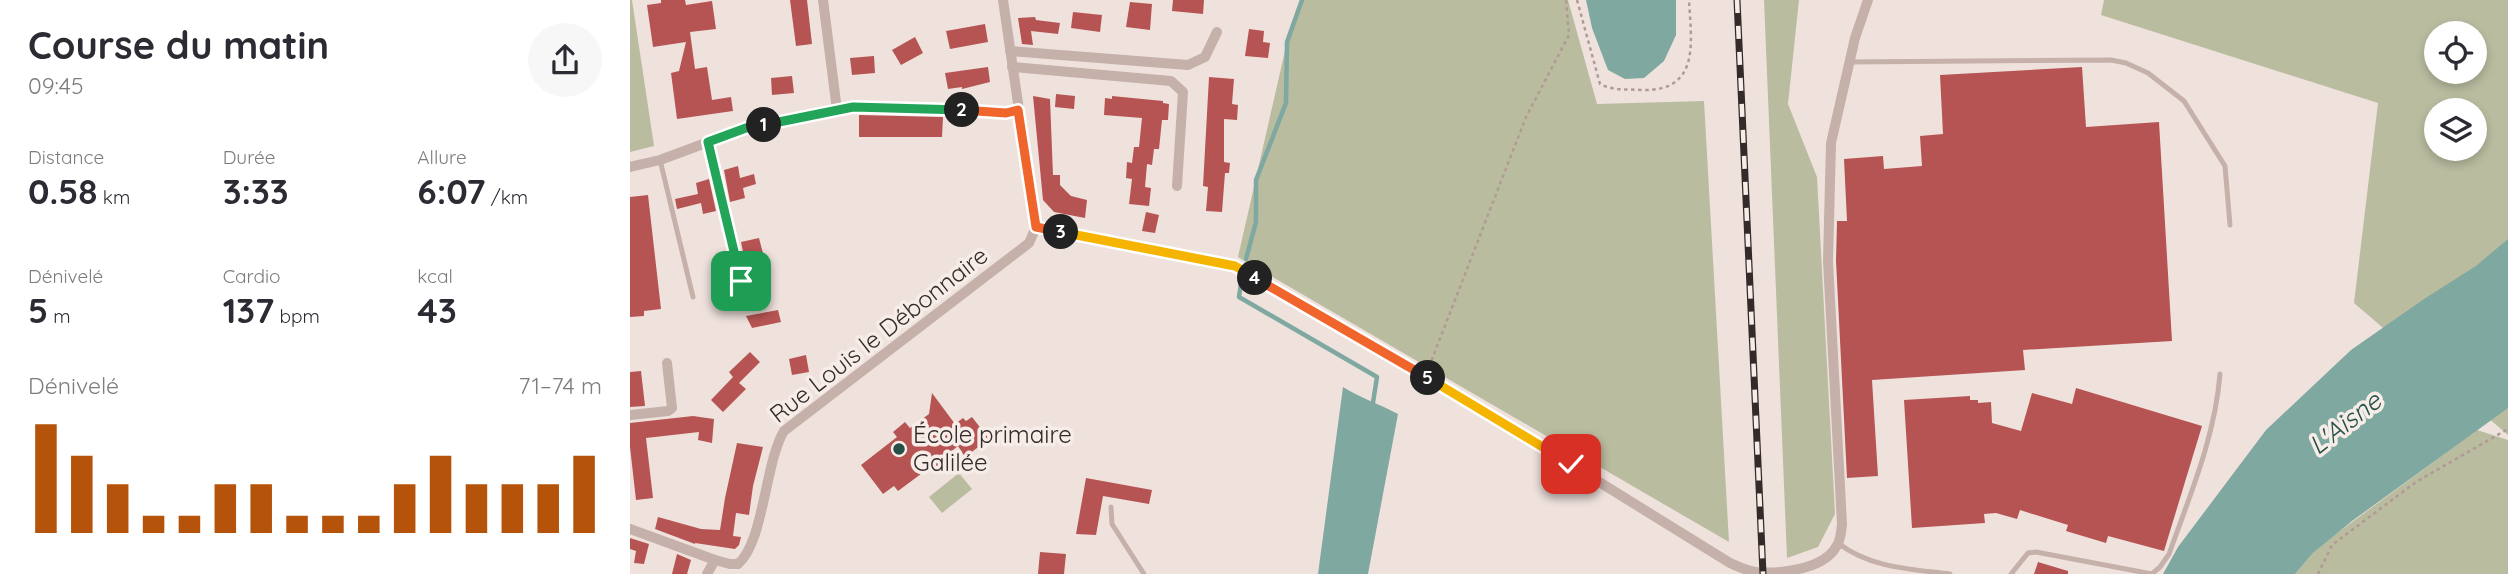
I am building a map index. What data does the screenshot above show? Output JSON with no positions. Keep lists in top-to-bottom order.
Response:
{
  "streets": {
    "street": ["Rue Louis le Débonnaire"]
  },
  "water": ["L'Aisne"],
  "places": ["École primaire Galilée"],
  "page": {
    "heading": ["Course du matin", "09:45"],
    "pins": [
      "2",
      "1",
      "3",
      "4",
      "5"
    ],
    "stats": [
      ["Distance", "0.58 km"],
      ["Durée", "3:33"],
      ["Allure", "6:07 /km"],
      ["Dénivelé", "5 m"],
      ["Cardio", "137 bpm"],
      ["kcal", "43"]
    ],
    "chart": ["Dénivelé", "71–74 m"]
  }
}
